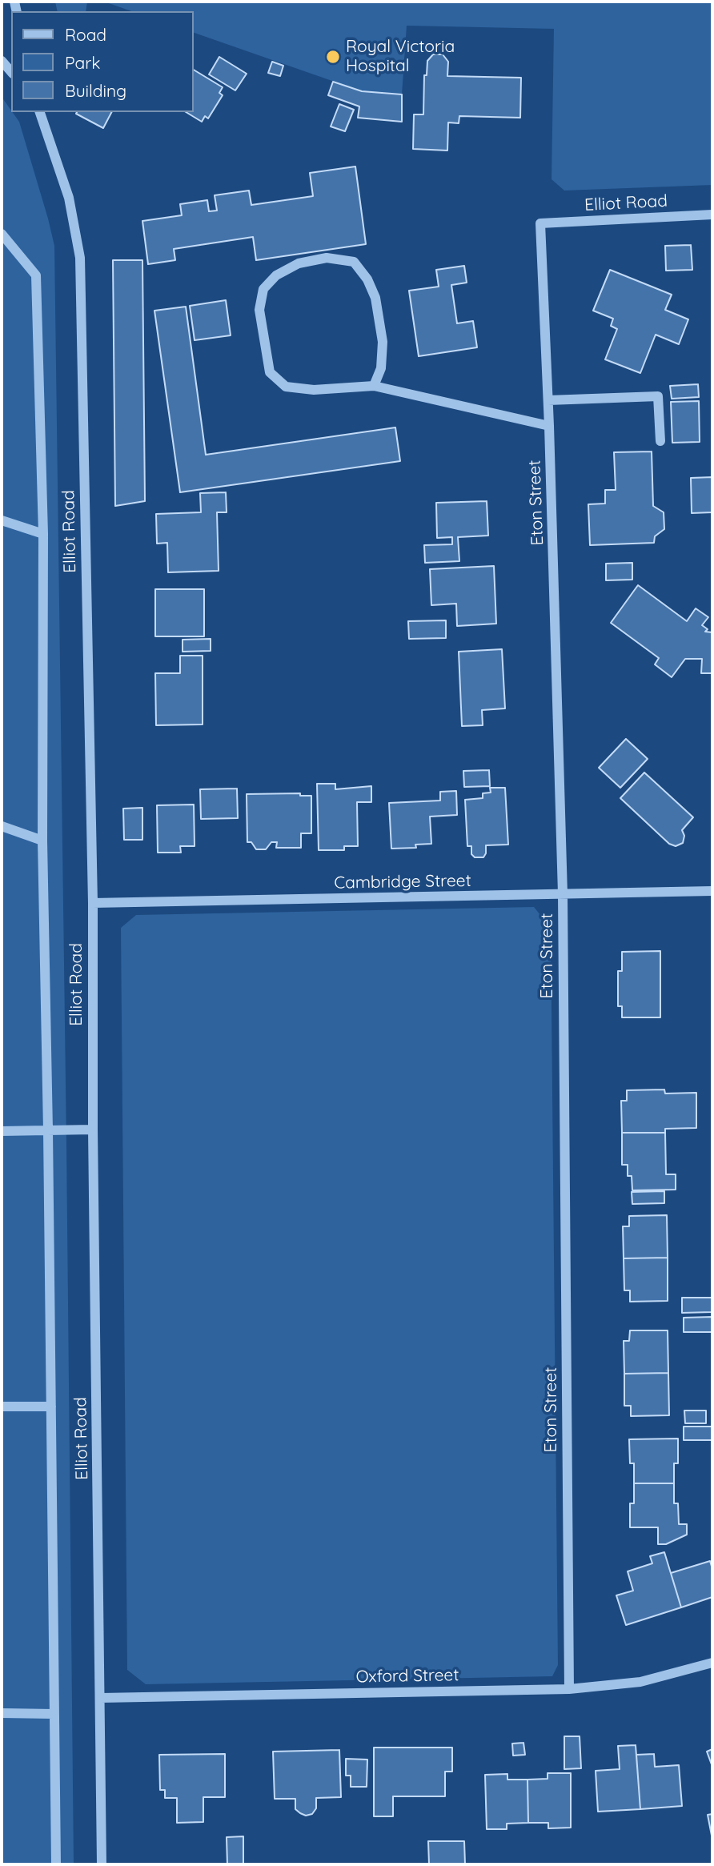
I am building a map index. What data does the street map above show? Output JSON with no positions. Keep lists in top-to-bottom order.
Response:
{
  "streets": {
    "street": [
      "Elliot Road",
      "Eton Street",
      "Cambridge Street",
      "Oxford Street"
    ]
  },
  "crossings": [
    ["Elliot Road", "Eton Street"],
    ["Elliot Road", "Cambridge Street"],
    ["Elliot Road", "Oxford Street"],
    ["Eton Street", "Cambridge Street"],
    ["Eton Street", "Oxford Street"]
  ],
  "places": ["Royal Victoria Hospital"],
  "legend": ["Road", "Park", "Building"]
}
